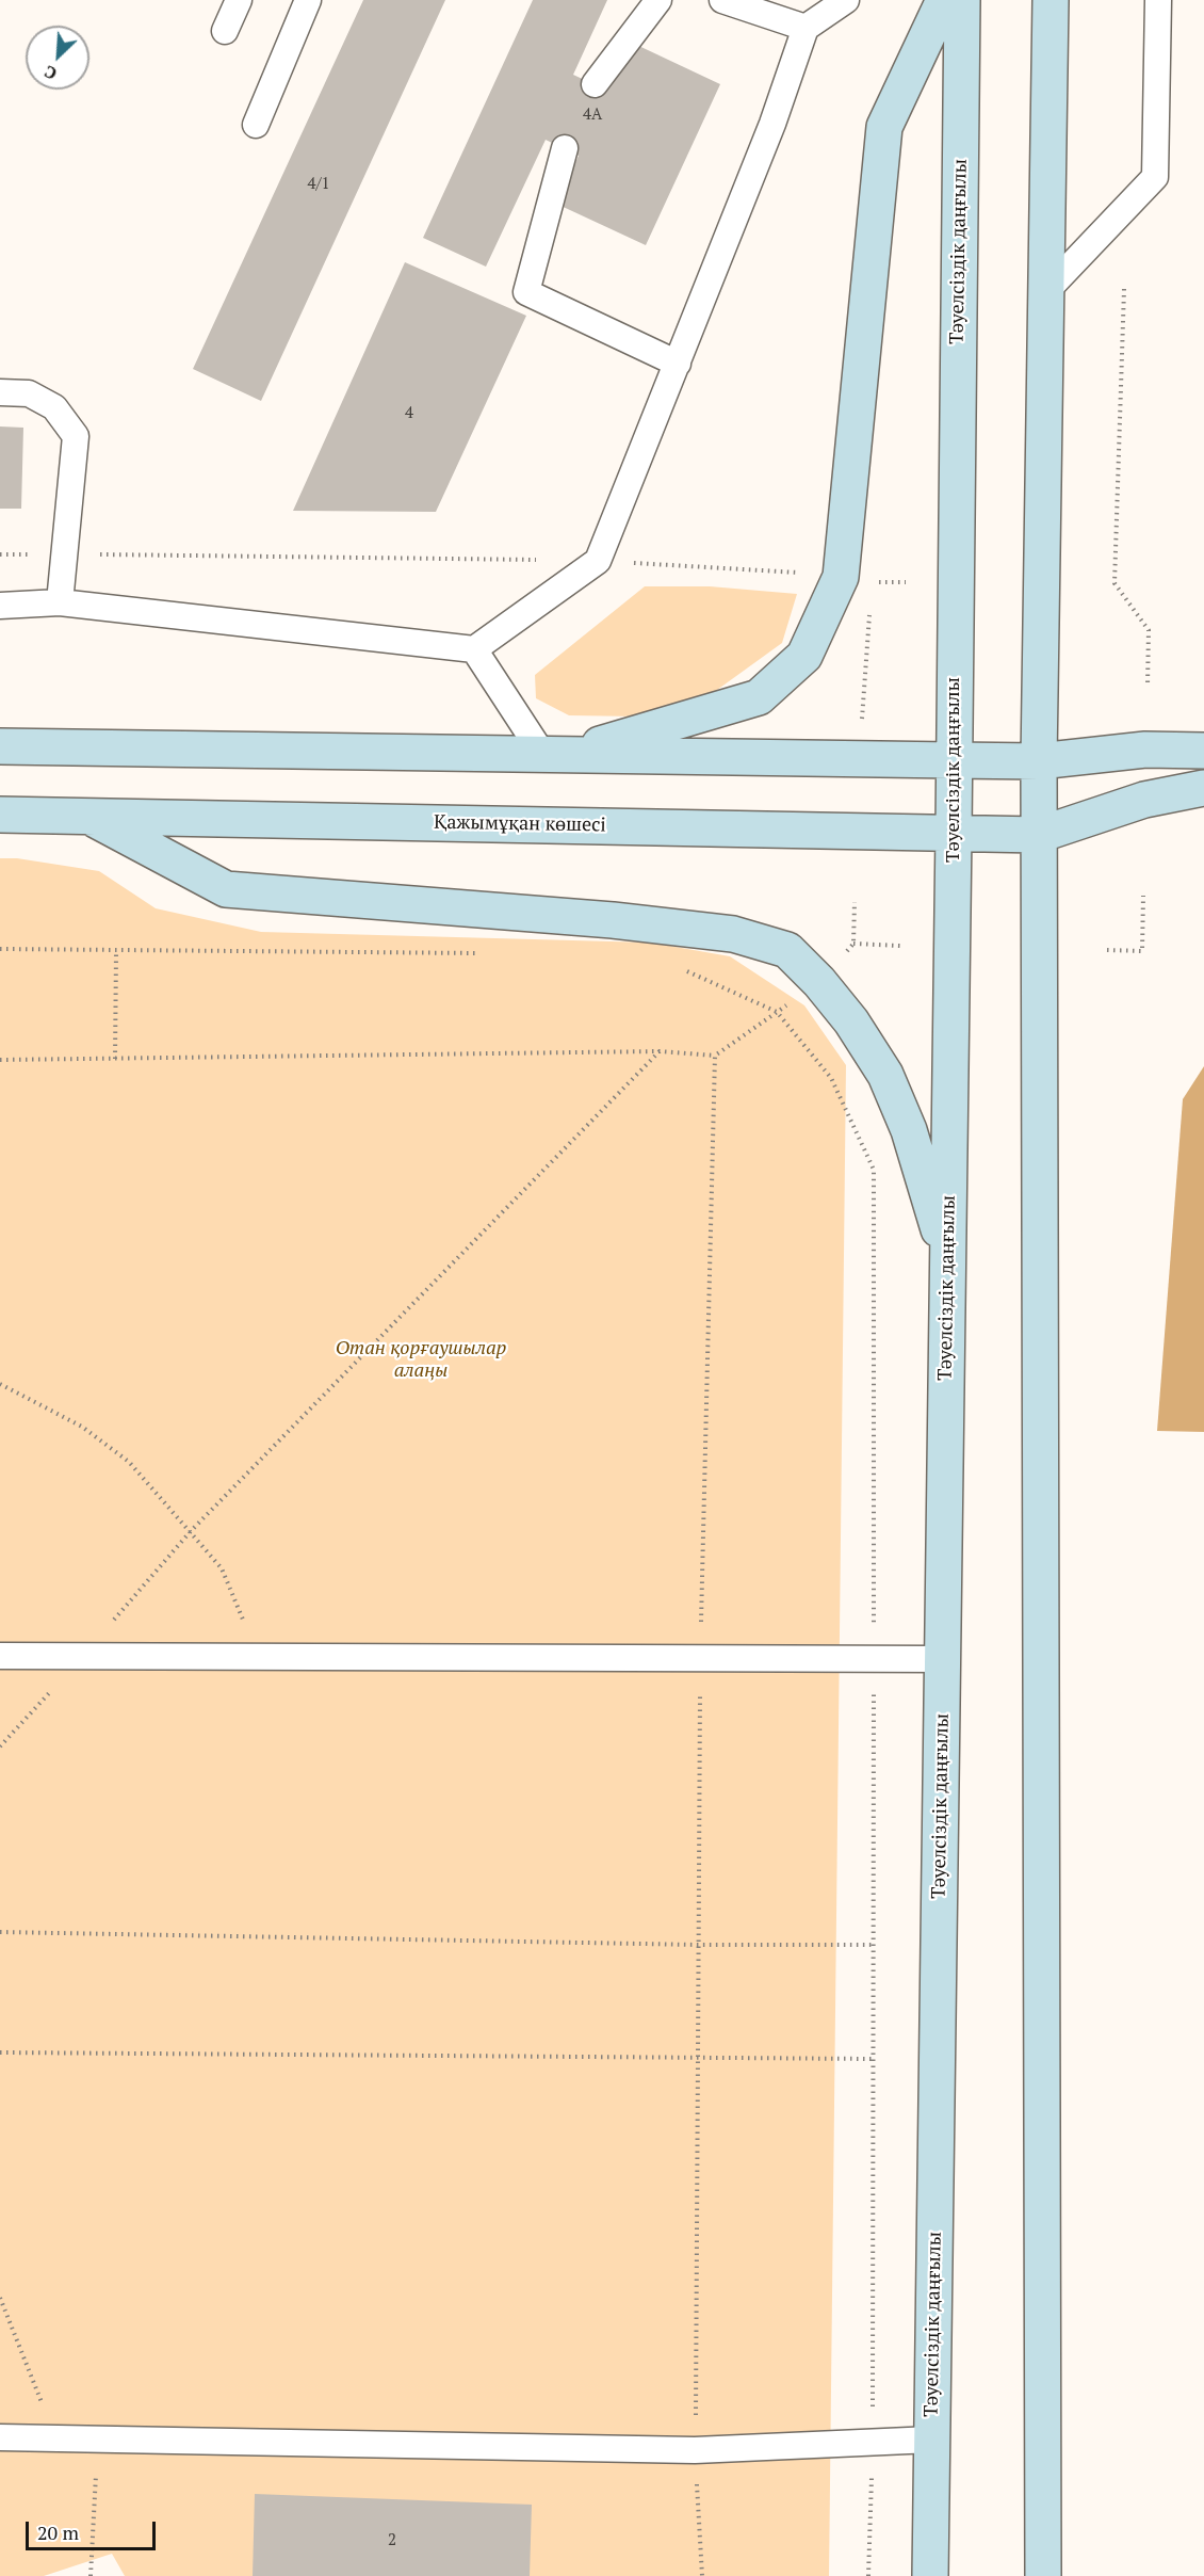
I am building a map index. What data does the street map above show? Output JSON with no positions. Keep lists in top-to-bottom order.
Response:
{
  "streets": {
    "main road": ["Тәуелсіздік даңғылы", "Қажымұқан көшесі"]
  },
  "crossings": [
    ["Тәуелсіздік даңғылы", "Қажымұқан көшесі"]
  ],
  "parks": ["Отан қорғаушылар алаңы"],
  "house_numbers": [
    "4А",
    "4/1",
    "4",
    "2"
  ],
  "scale_bar": "20 m",
  "north": "bottom left"
}
